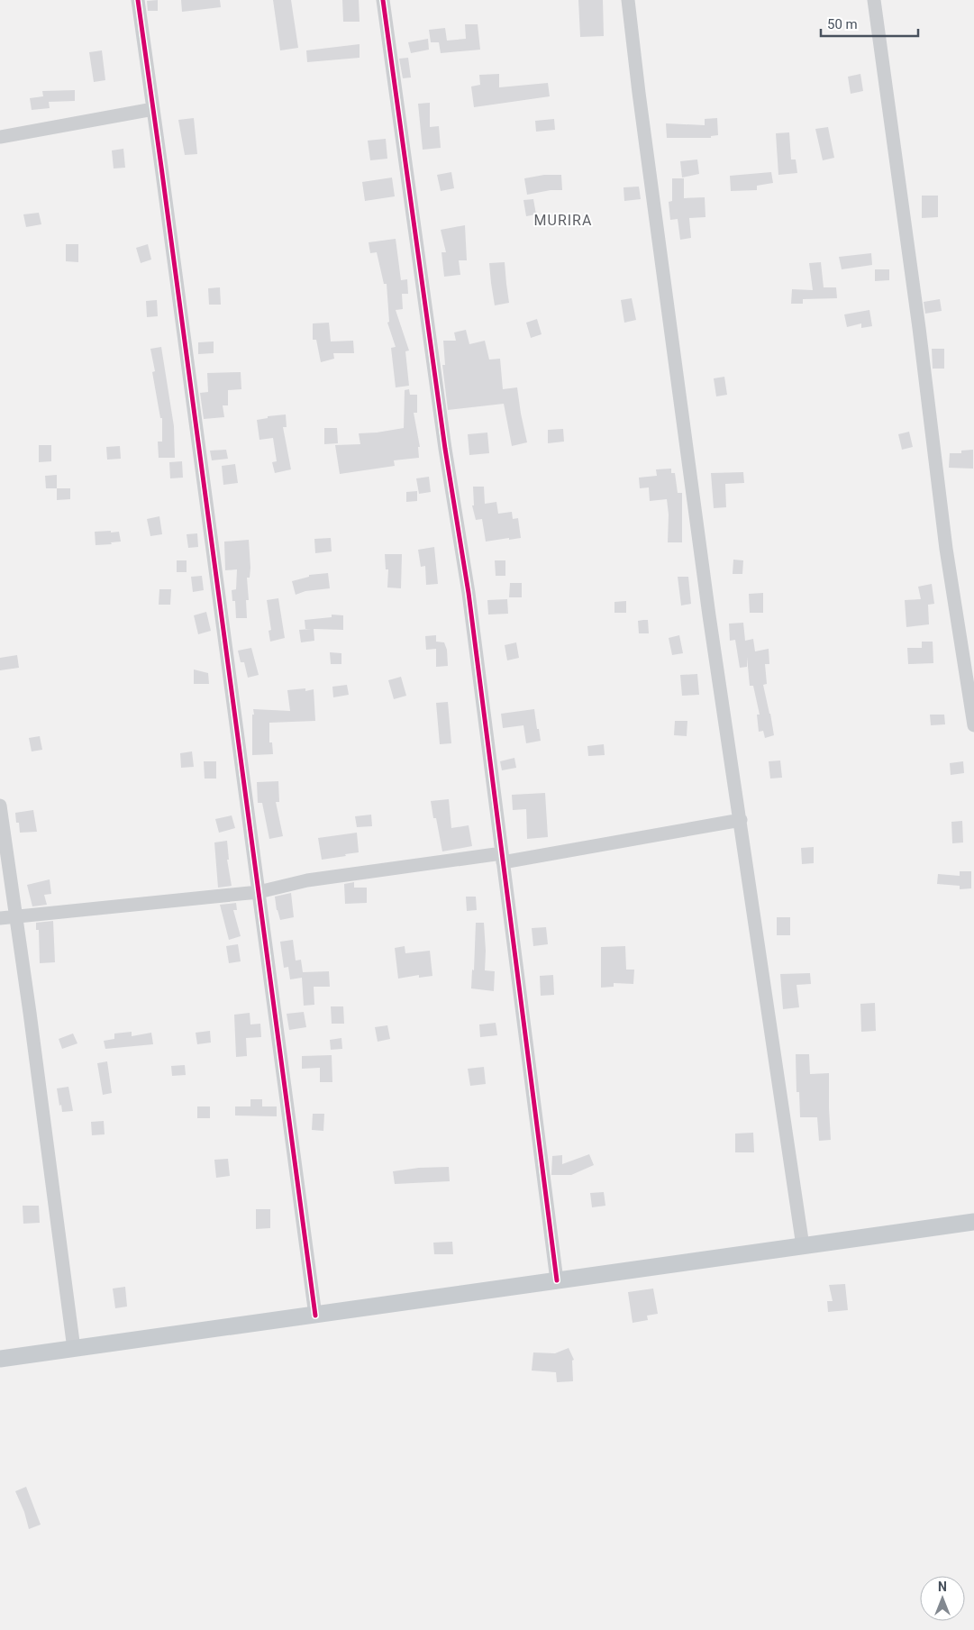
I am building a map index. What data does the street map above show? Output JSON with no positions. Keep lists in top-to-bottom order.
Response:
{
  "districts": ["MURIRA"],
  "scale_bar": "50 m",
  "north": "top"
}
